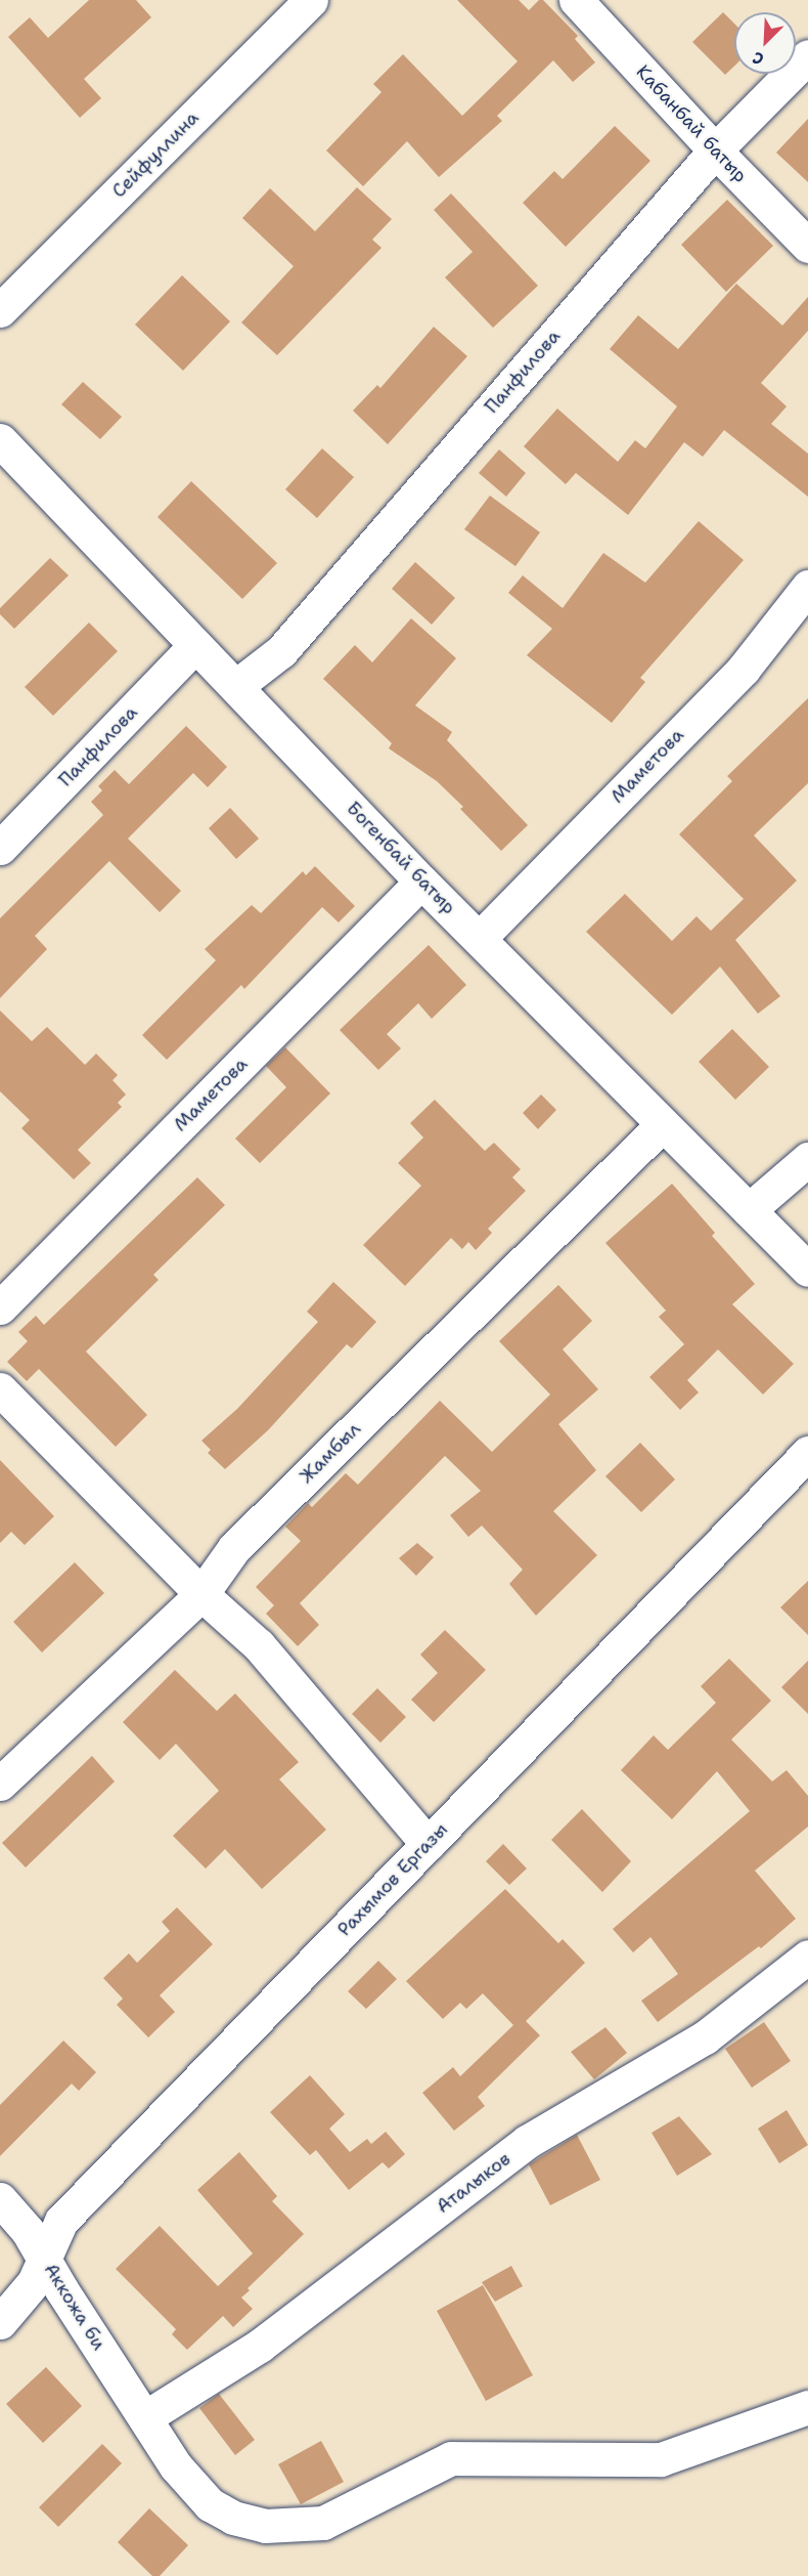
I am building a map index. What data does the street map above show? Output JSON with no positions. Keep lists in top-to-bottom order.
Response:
{
  "streets": {
    "street": [
      "Кабанбай батыр",
      "Сейфуллина",
      "Панфилова",
      "Маметова",
      "Богенбай батыр",
      "Жамбыл",
      "Рахымов Ергазы",
      "Аталыков",
      "Аккожа би"
    ]
  },
  "crossings": [
    ["Кабанбай батыр", "Панфилова"],
    ["Панфилова", "Богенбай батыр"],
    ["Маметова", "Богенбай батыр"],
    ["Богенбай батыр", "Жамбыл"],
    ["Рахымов Ергазы", "Аккожа би"],
    ["Аталыков", "Аккожа би"]
  ],
  "north": "bottom left"
}
